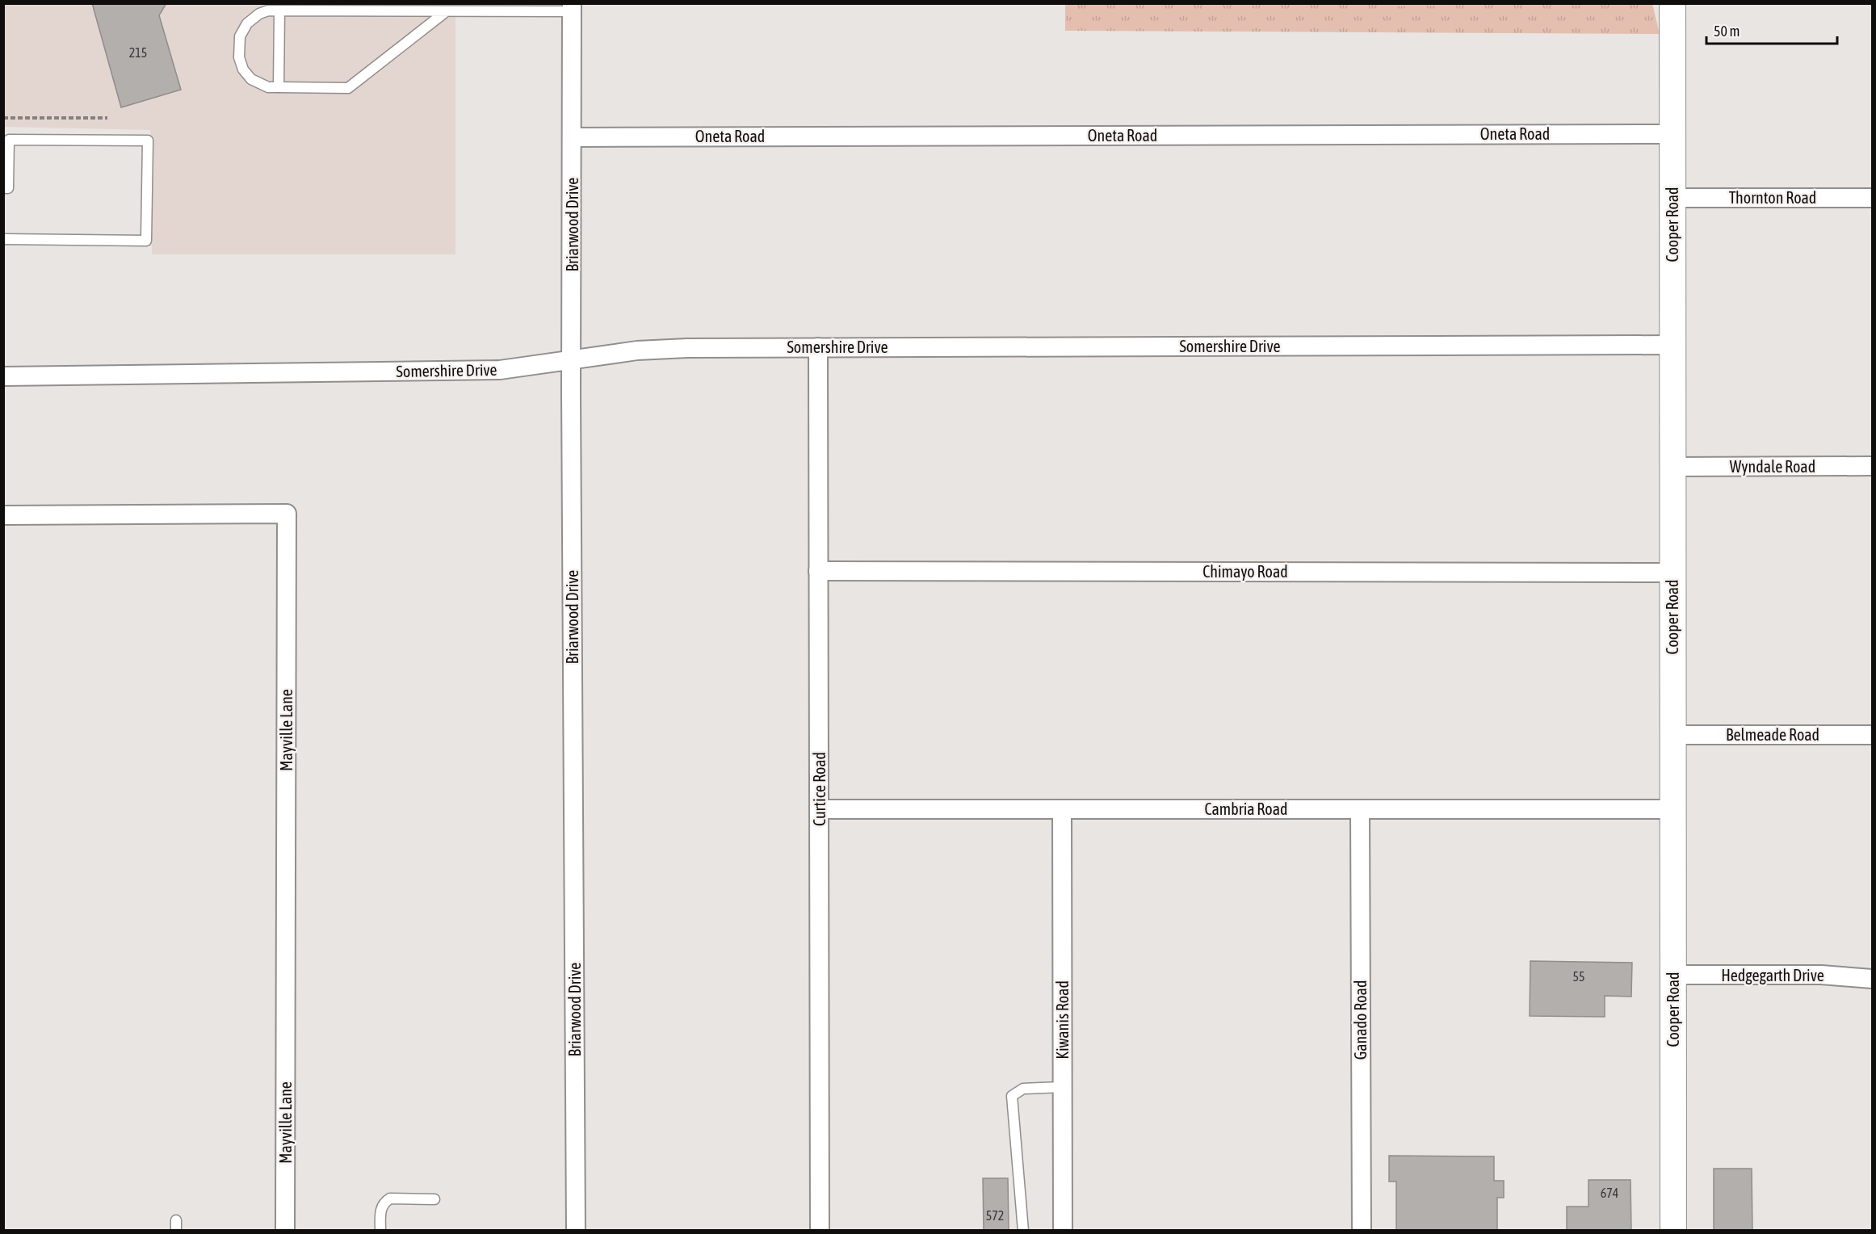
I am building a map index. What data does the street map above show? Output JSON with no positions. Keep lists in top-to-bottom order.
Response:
{
  "streets": {
    "street": [
      "Oneta Road",
      "Thornton Road",
      "Briarwood Drive",
      "Cooper Road",
      "Somershire Drive",
      "Wyndale Road",
      "Chimayo Road",
      "Mayville Lane",
      "Belmeade Road",
      "Curtice Road",
      "Cambria Road",
      "Hedgegarth Drive",
      "Kiwanis Road",
      "Ganado Road"
    ]
  },
  "crossings": [
    ["Oneta Road", "Briarwood Drive"],
    ["Oneta Road", "Cooper Road"],
    ["Thornton Road", "Cooper Road"],
    ["Briarwood Drive", "Somershire Drive"],
    ["Cooper Road", "Somershire Drive"],
    ["Cooper Road", "Wyndale Road"],
    ["Cooper Road", "Chimayo Road"],
    ["Cooper Road", "Belmeade Road"],
    ["Cooper Road", "Cambria Road"],
    ["Cooper Road", "Hedgegarth Drive"],
    ["Somershire Drive", "Curtice Road"],
    ["Chimayo Road", "Curtice Road"],
    ["Curtice Road", "Cambria Road"],
    ["Cambria Road", "Kiwanis Road"],
    ["Cambria Road", "Ganado Road"]
  ],
  "house_numbers": [
    "215",
    "55",
    "674",
    "572"
  ],
  "scale_bar": "50 m"
}
